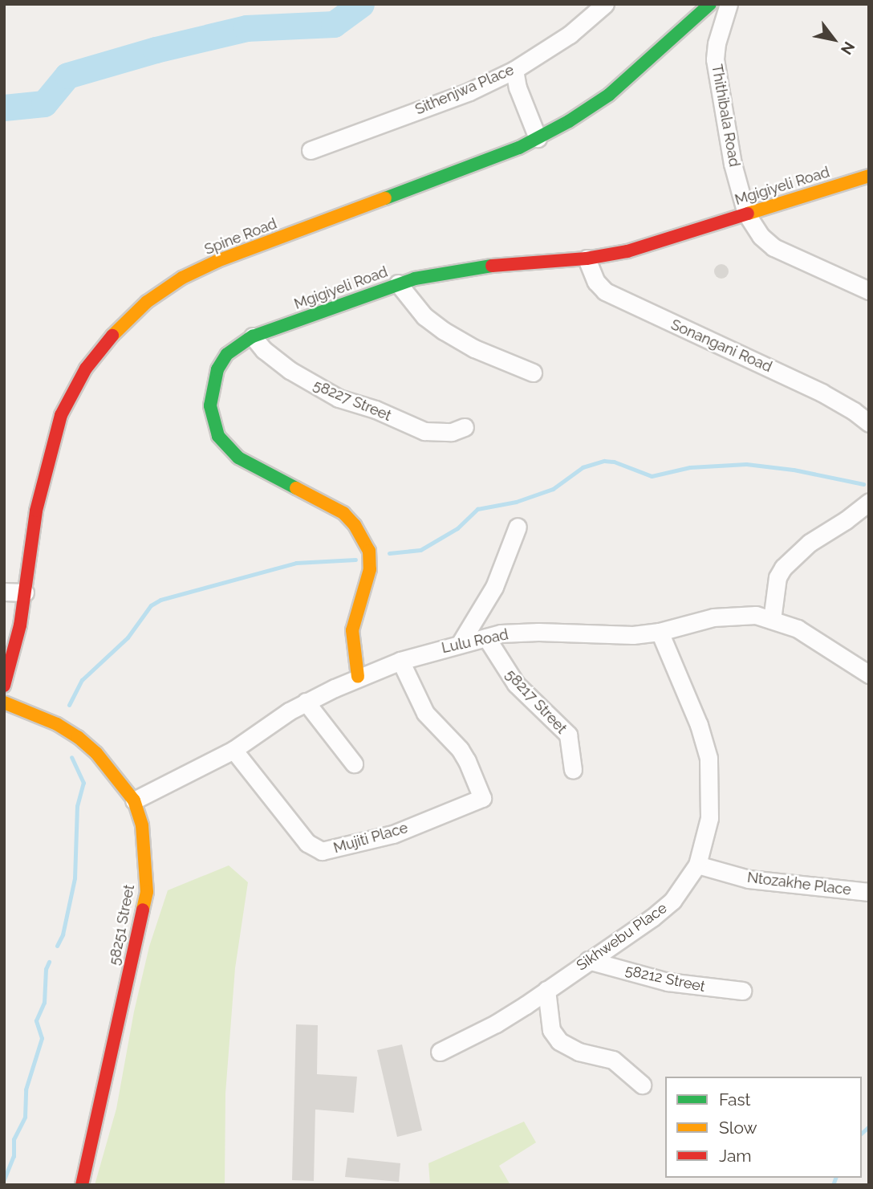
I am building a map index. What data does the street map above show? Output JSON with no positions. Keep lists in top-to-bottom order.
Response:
{
  "streets": {
    "street": [
      "Sithenjwa Place",
      "Thithibala Road",
      "Mgigiyeli Road",
      "Spine Road",
      "Sonangani Road",
      "58227 Street",
      "Lulu Road",
      "58217 Street",
      "Mujiti Place",
      "Ntozakhe Place",
      "58251 Street",
      "Sikhwebu Place",
      "58212 Street"
    ]
  },
  "crossings": [
    ["Thithibala Road", "Mgigiyeli Road"],
    ["Mgigiyeli Road", "Sonangani Road"],
    ["Mgigiyeli Road", "58227 Street"],
    ["Mgigiyeli Road", "Lulu Road"],
    ["Lulu Road", "58217 Street"],
    ["Lulu Road", "Mujiti Place"],
    ["Lulu Road", "58251 Street"],
    ["Lulu Road", "Sikhwebu Place"],
    ["Ntozakhe Place", "Sikhwebu Place"],
    ["Sikhwebu Place", "58212 Street"]
  ],
  "legend": ["Fast", "Slow", "Jam"],
  "north": "bottom right"
}
